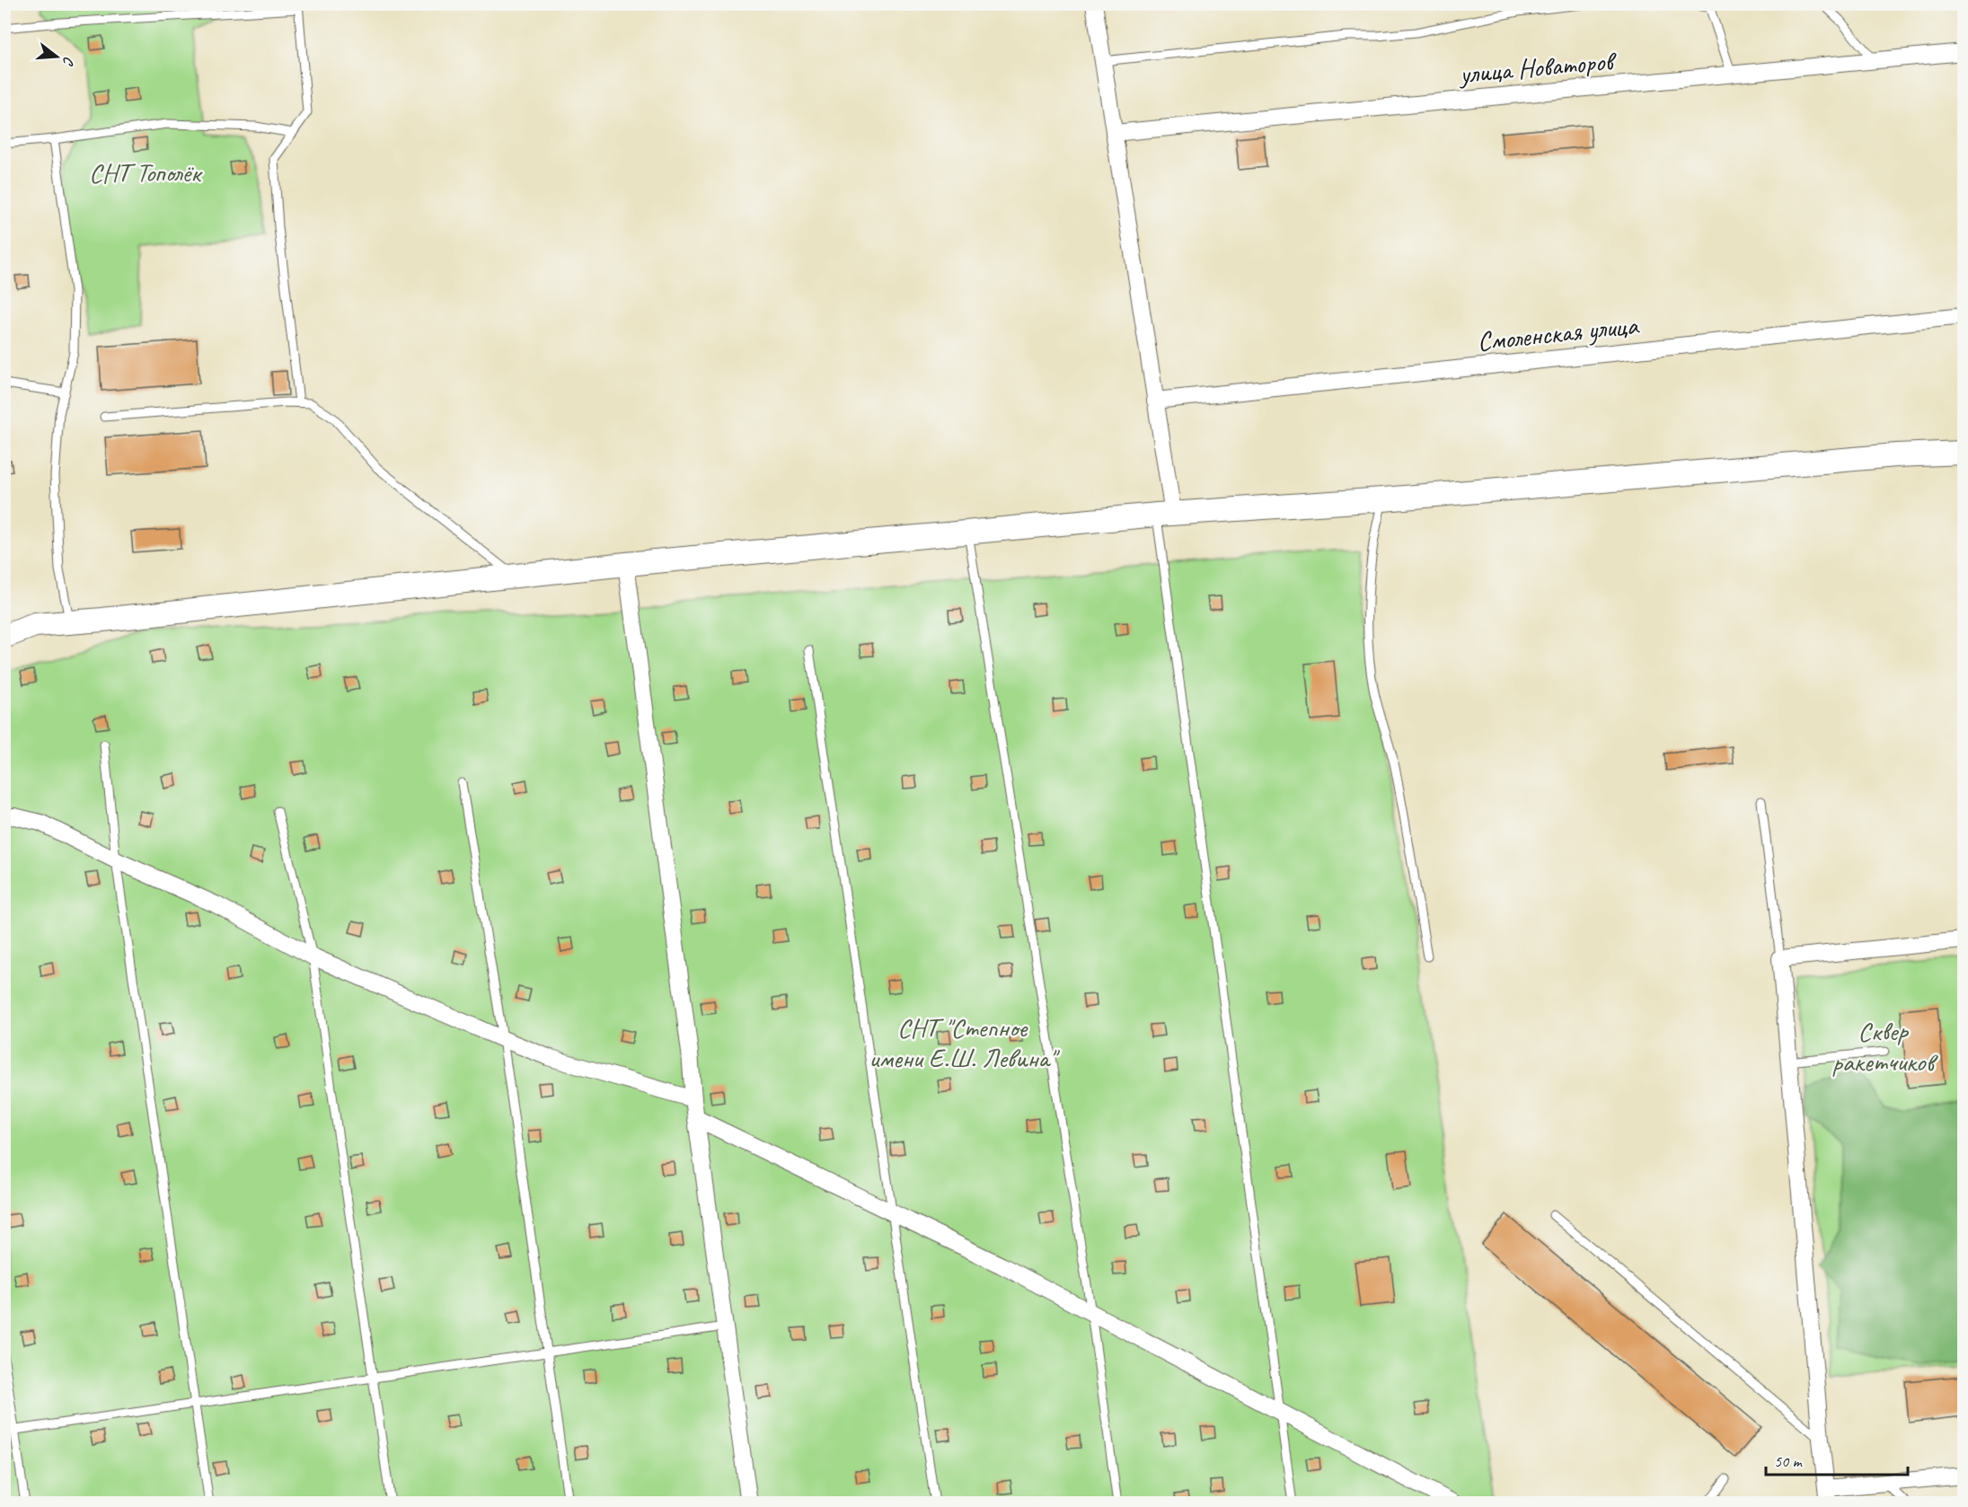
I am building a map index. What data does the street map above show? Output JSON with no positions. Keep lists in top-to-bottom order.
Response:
{
  "streets": {
    "street": ["улица Новаторов", "Смоленская улица"]
  },
  "parks": ["СНТ Тополёк", "СНТ \"Степное имени Е.Ш. Левина\"", "Сквер ракетчиков"],
  "scale_bar": "50 m",
  "north": "right"
}
